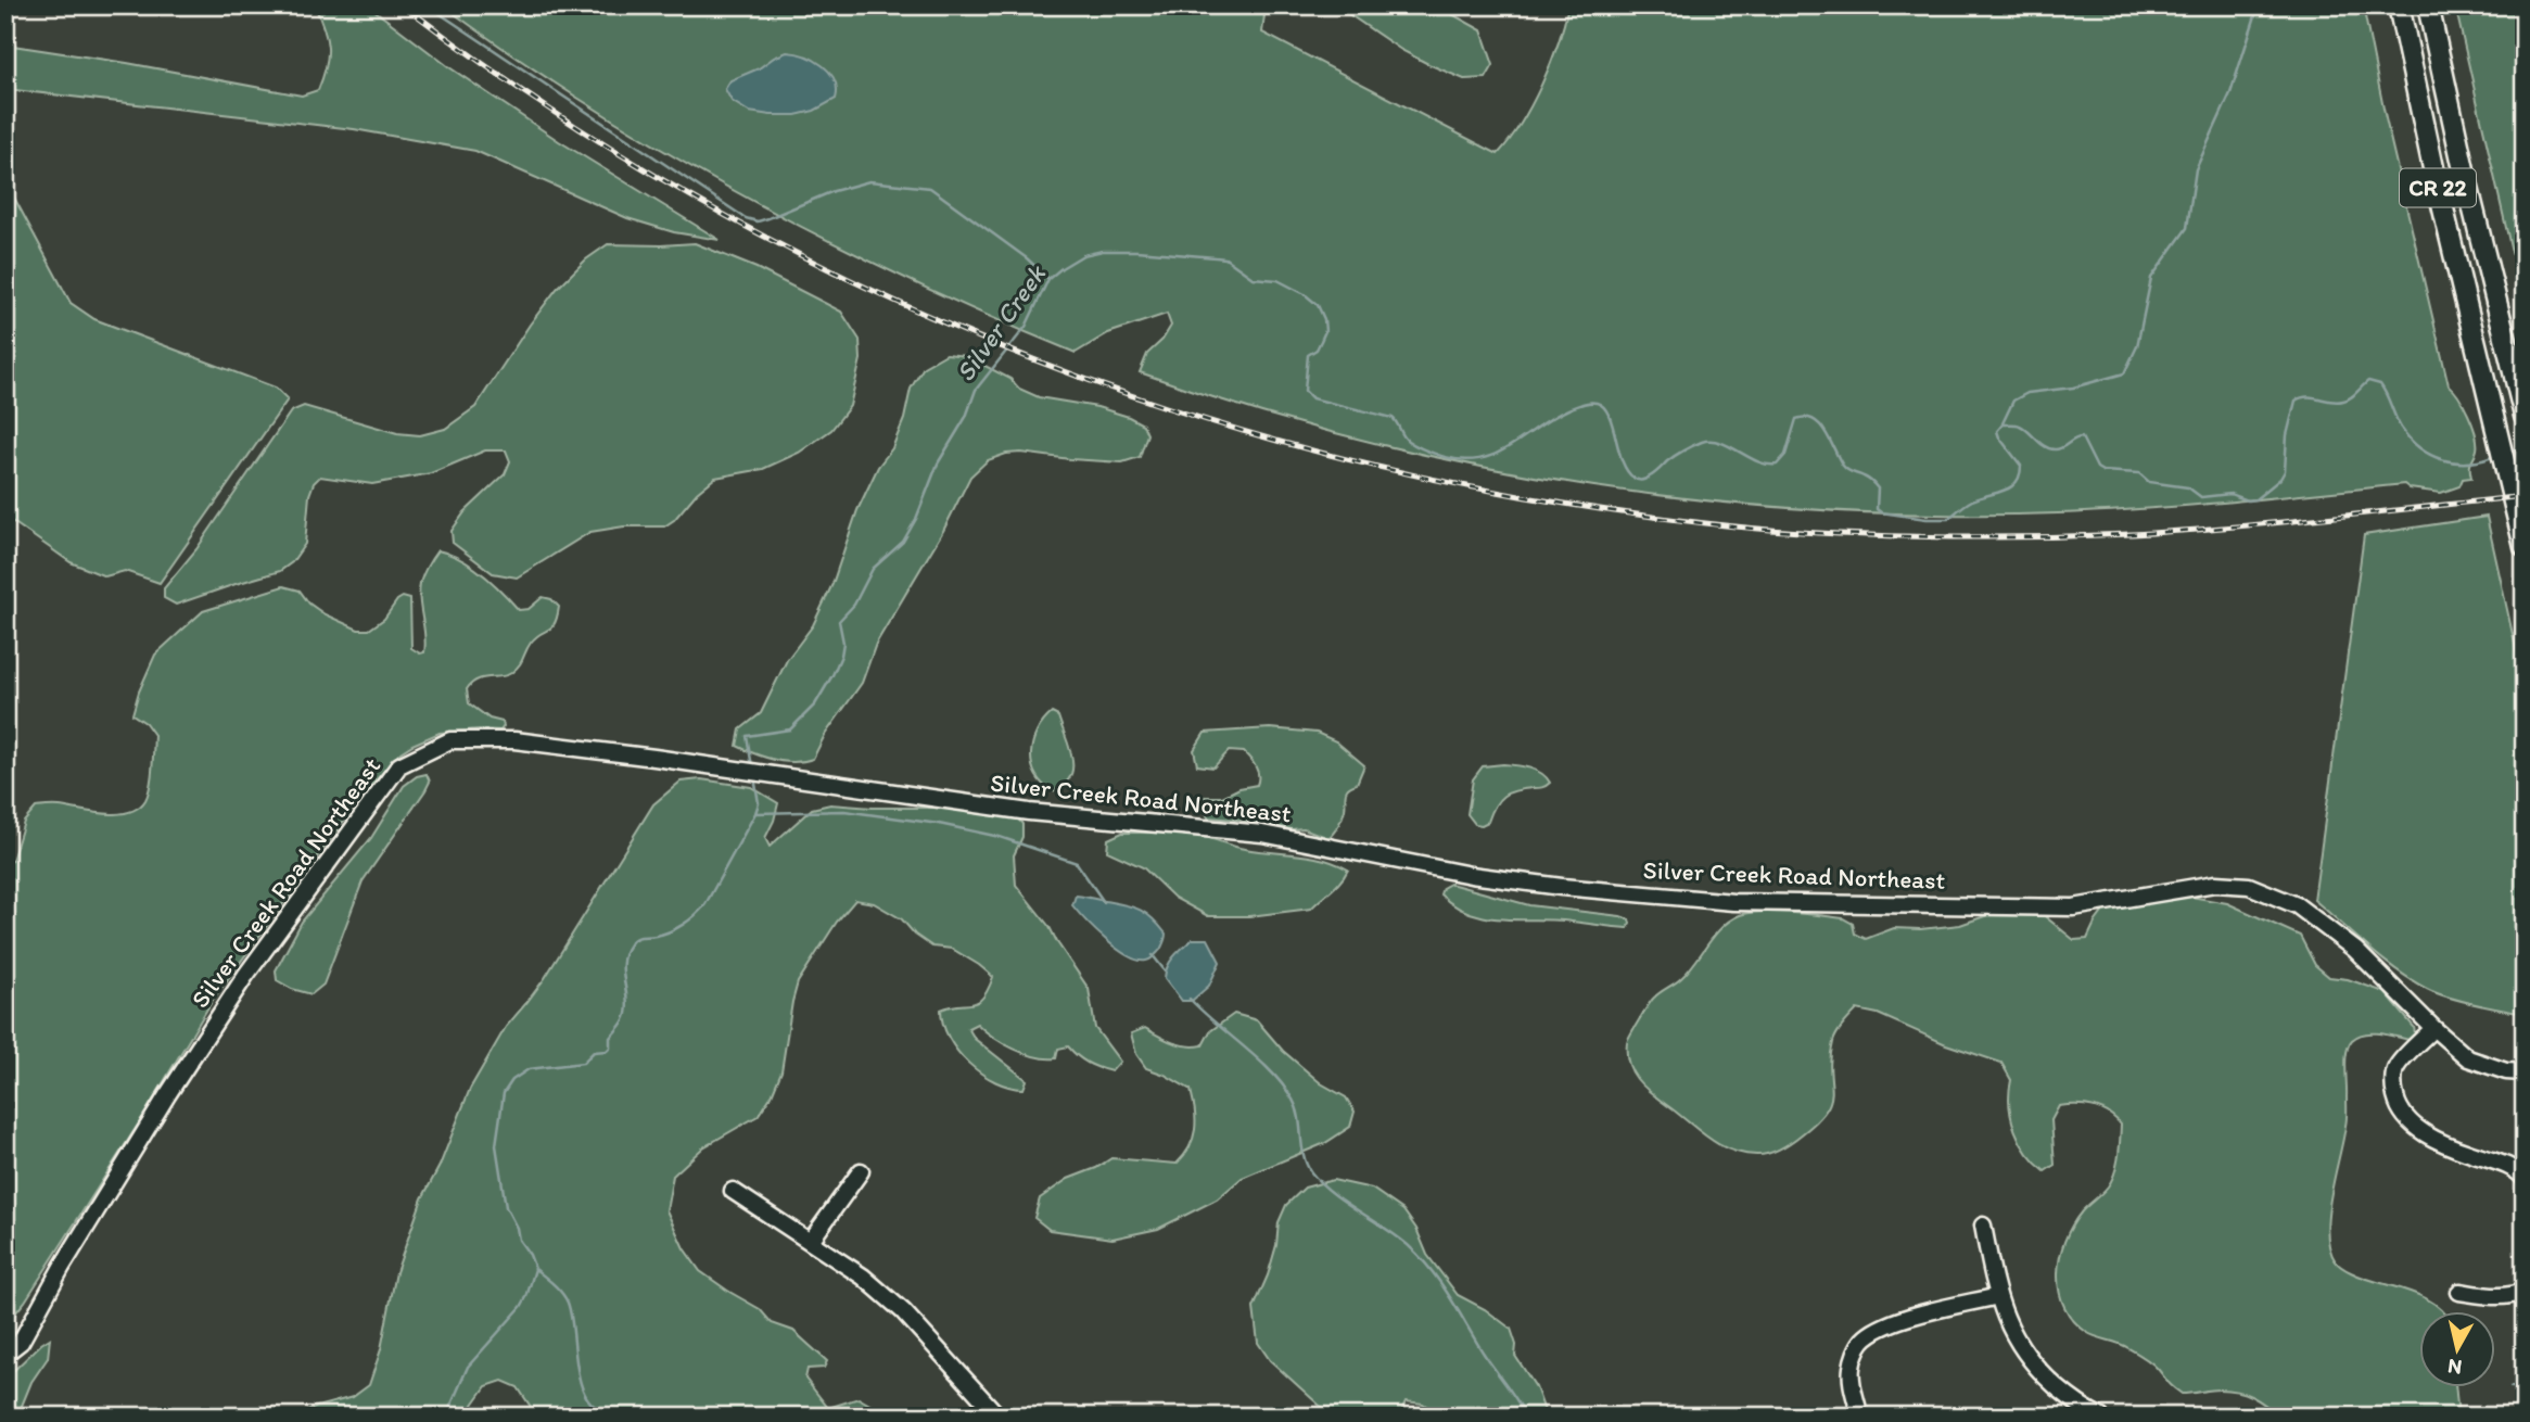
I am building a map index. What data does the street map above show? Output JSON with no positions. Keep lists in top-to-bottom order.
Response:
{
  "streets": {
    "main road": ["CR 22"],
    "street": ["Silver Creek Road Northeast"]
  },
  "water": ["Silver Creek"],
  "north": "bottom"
}
